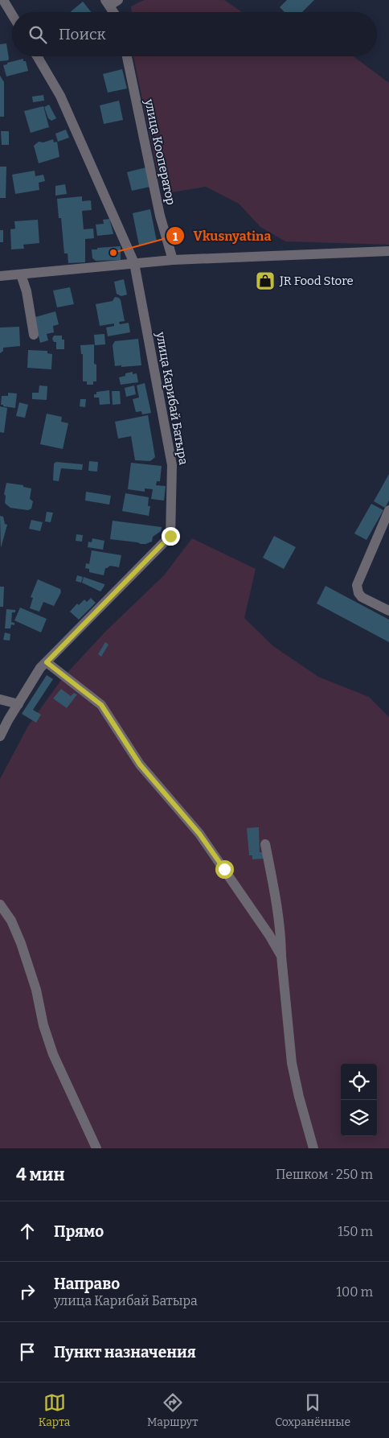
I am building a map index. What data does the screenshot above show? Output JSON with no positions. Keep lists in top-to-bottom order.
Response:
{
  "streets": {
    "street": ["улица Кооператор", "улица Карибай Батыра"]
  },
  "places": {
    "other": ["Vkusnyatina"],
    "shop": ["JR Food Store"]
  },
  "page": {
    "search": "Поиск",
    "heading": ["4 мин", "Пешком · 250 m"],
    "list": [
      ["Прямо", "150 m"],
      ["Направо", "улица Карибай Батыра", "100 m"],
      "Пункт назначения"
    ],
    "nav": ["Карта", "Маршрут", "Сохранённые"]
  }
}
